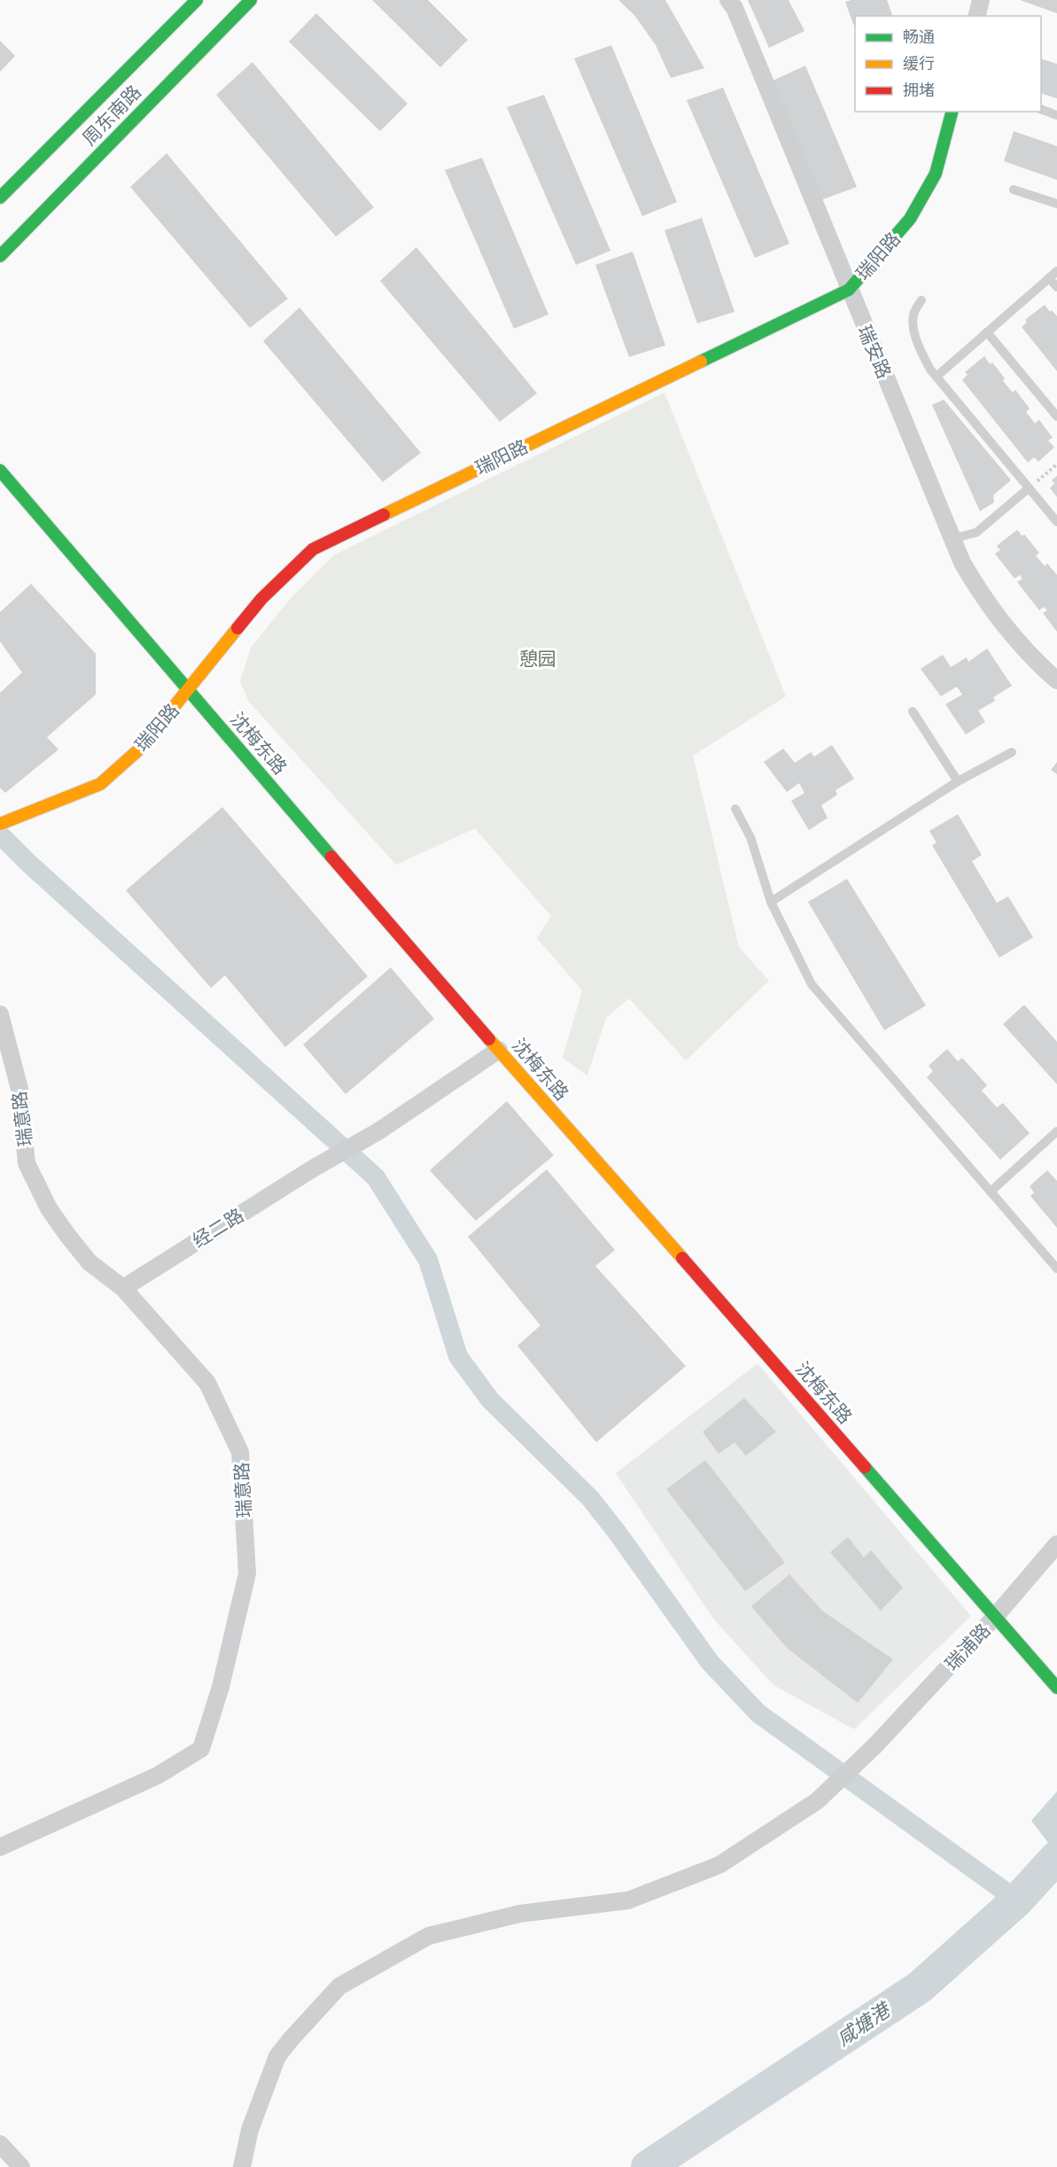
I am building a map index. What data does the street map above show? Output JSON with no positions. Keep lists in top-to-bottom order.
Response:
{
  "streets": {
    "street": [
      "周东南路",
      "瑞阳路",
      "瑞安路",
      "沈梅东路",
      "瑞意路",
      "经二路",
      "瑞浦路"
    ]
  },
  "crossings": [
    ["瑞阳路", "瑞安路"],
    ["瑞阳路", "沈梅东路"],
    ["沈梅东路", "经二路"],
    ["沈梅东路", "瑞浦路"],
    ["瑞意路", "经二路"]
  ],
  "water": ["咸塘港"],
  "parks": ["憩园"],
  "legend": ["畅通", "缓行", "拥堵"]
}
